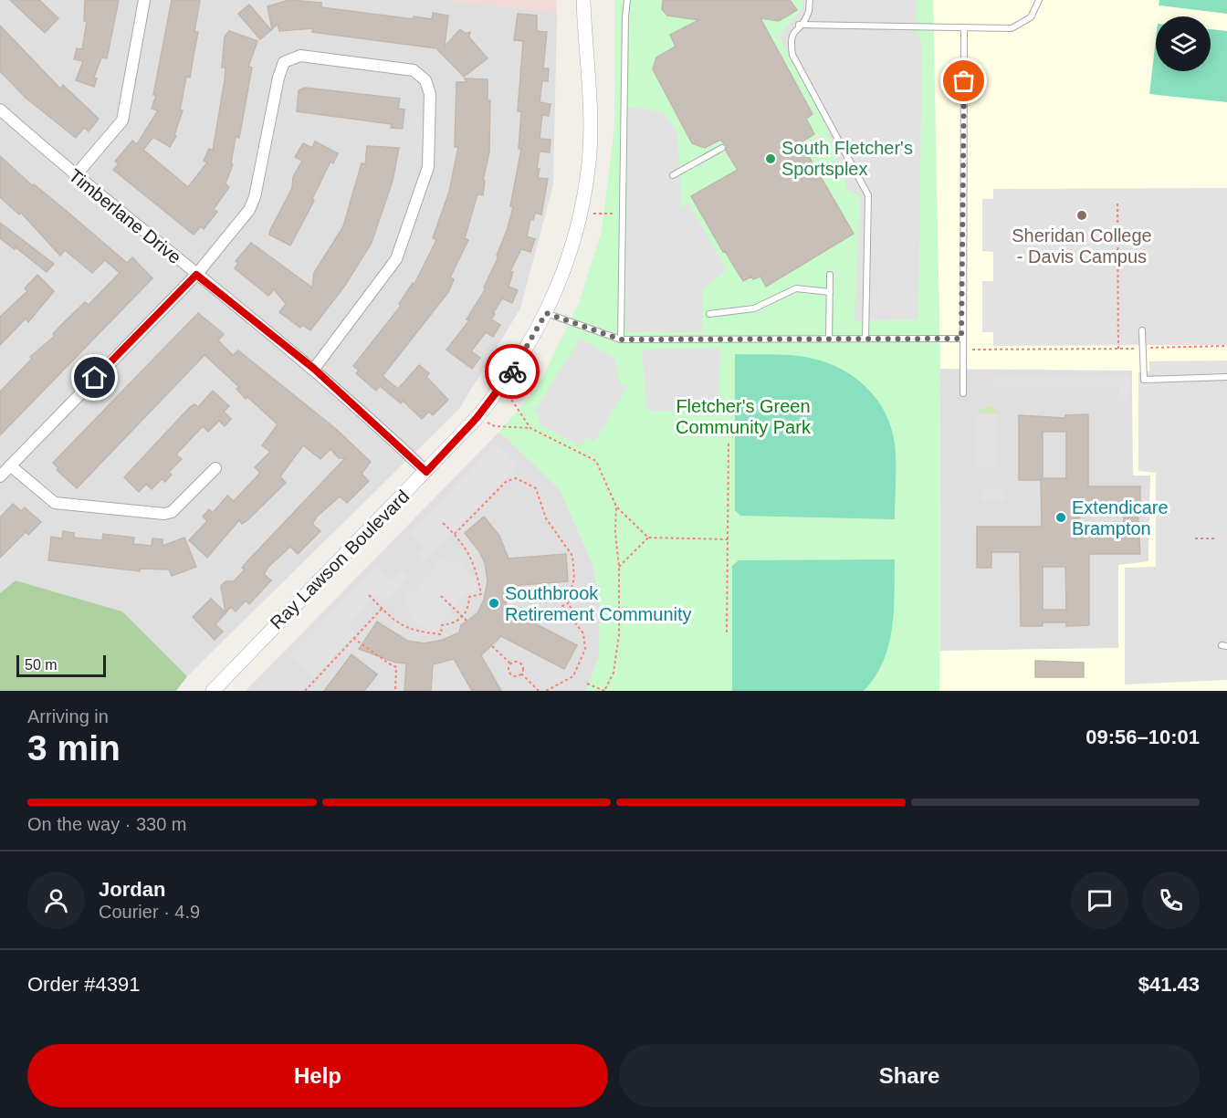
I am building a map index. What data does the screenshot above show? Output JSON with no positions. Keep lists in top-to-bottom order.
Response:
{
  "streets": {
    "street": ["Timberlane Drive", "Ray Lawson Boulevard"]
  },
  "crossings": [
    ["Timberlane Drive", "Ray Lawson Boulevard"]
  ],
  "parks": ["Fletcher's Green Community Park"],
  "places": [
    "South Fletcher's Sportsplex",
    "Sheridan College - Davis Campus",
    "Extendicare Brampton",
    "Southbrook Retirement Community"
  ],
  "scale_bar": "50 m",
  "page": {
    "scale": "50 m",
    "heading": ["3 min", "Arriving in", "09:56–10:01"],
    "panel": [
      "Jordan",
      "Courier · 4.9",
      "Order #4391",
      "$41.43"
    ],
    "bar": "On the way · 330 m",
    "buttons": ["Help", "Share"]
  }
}
